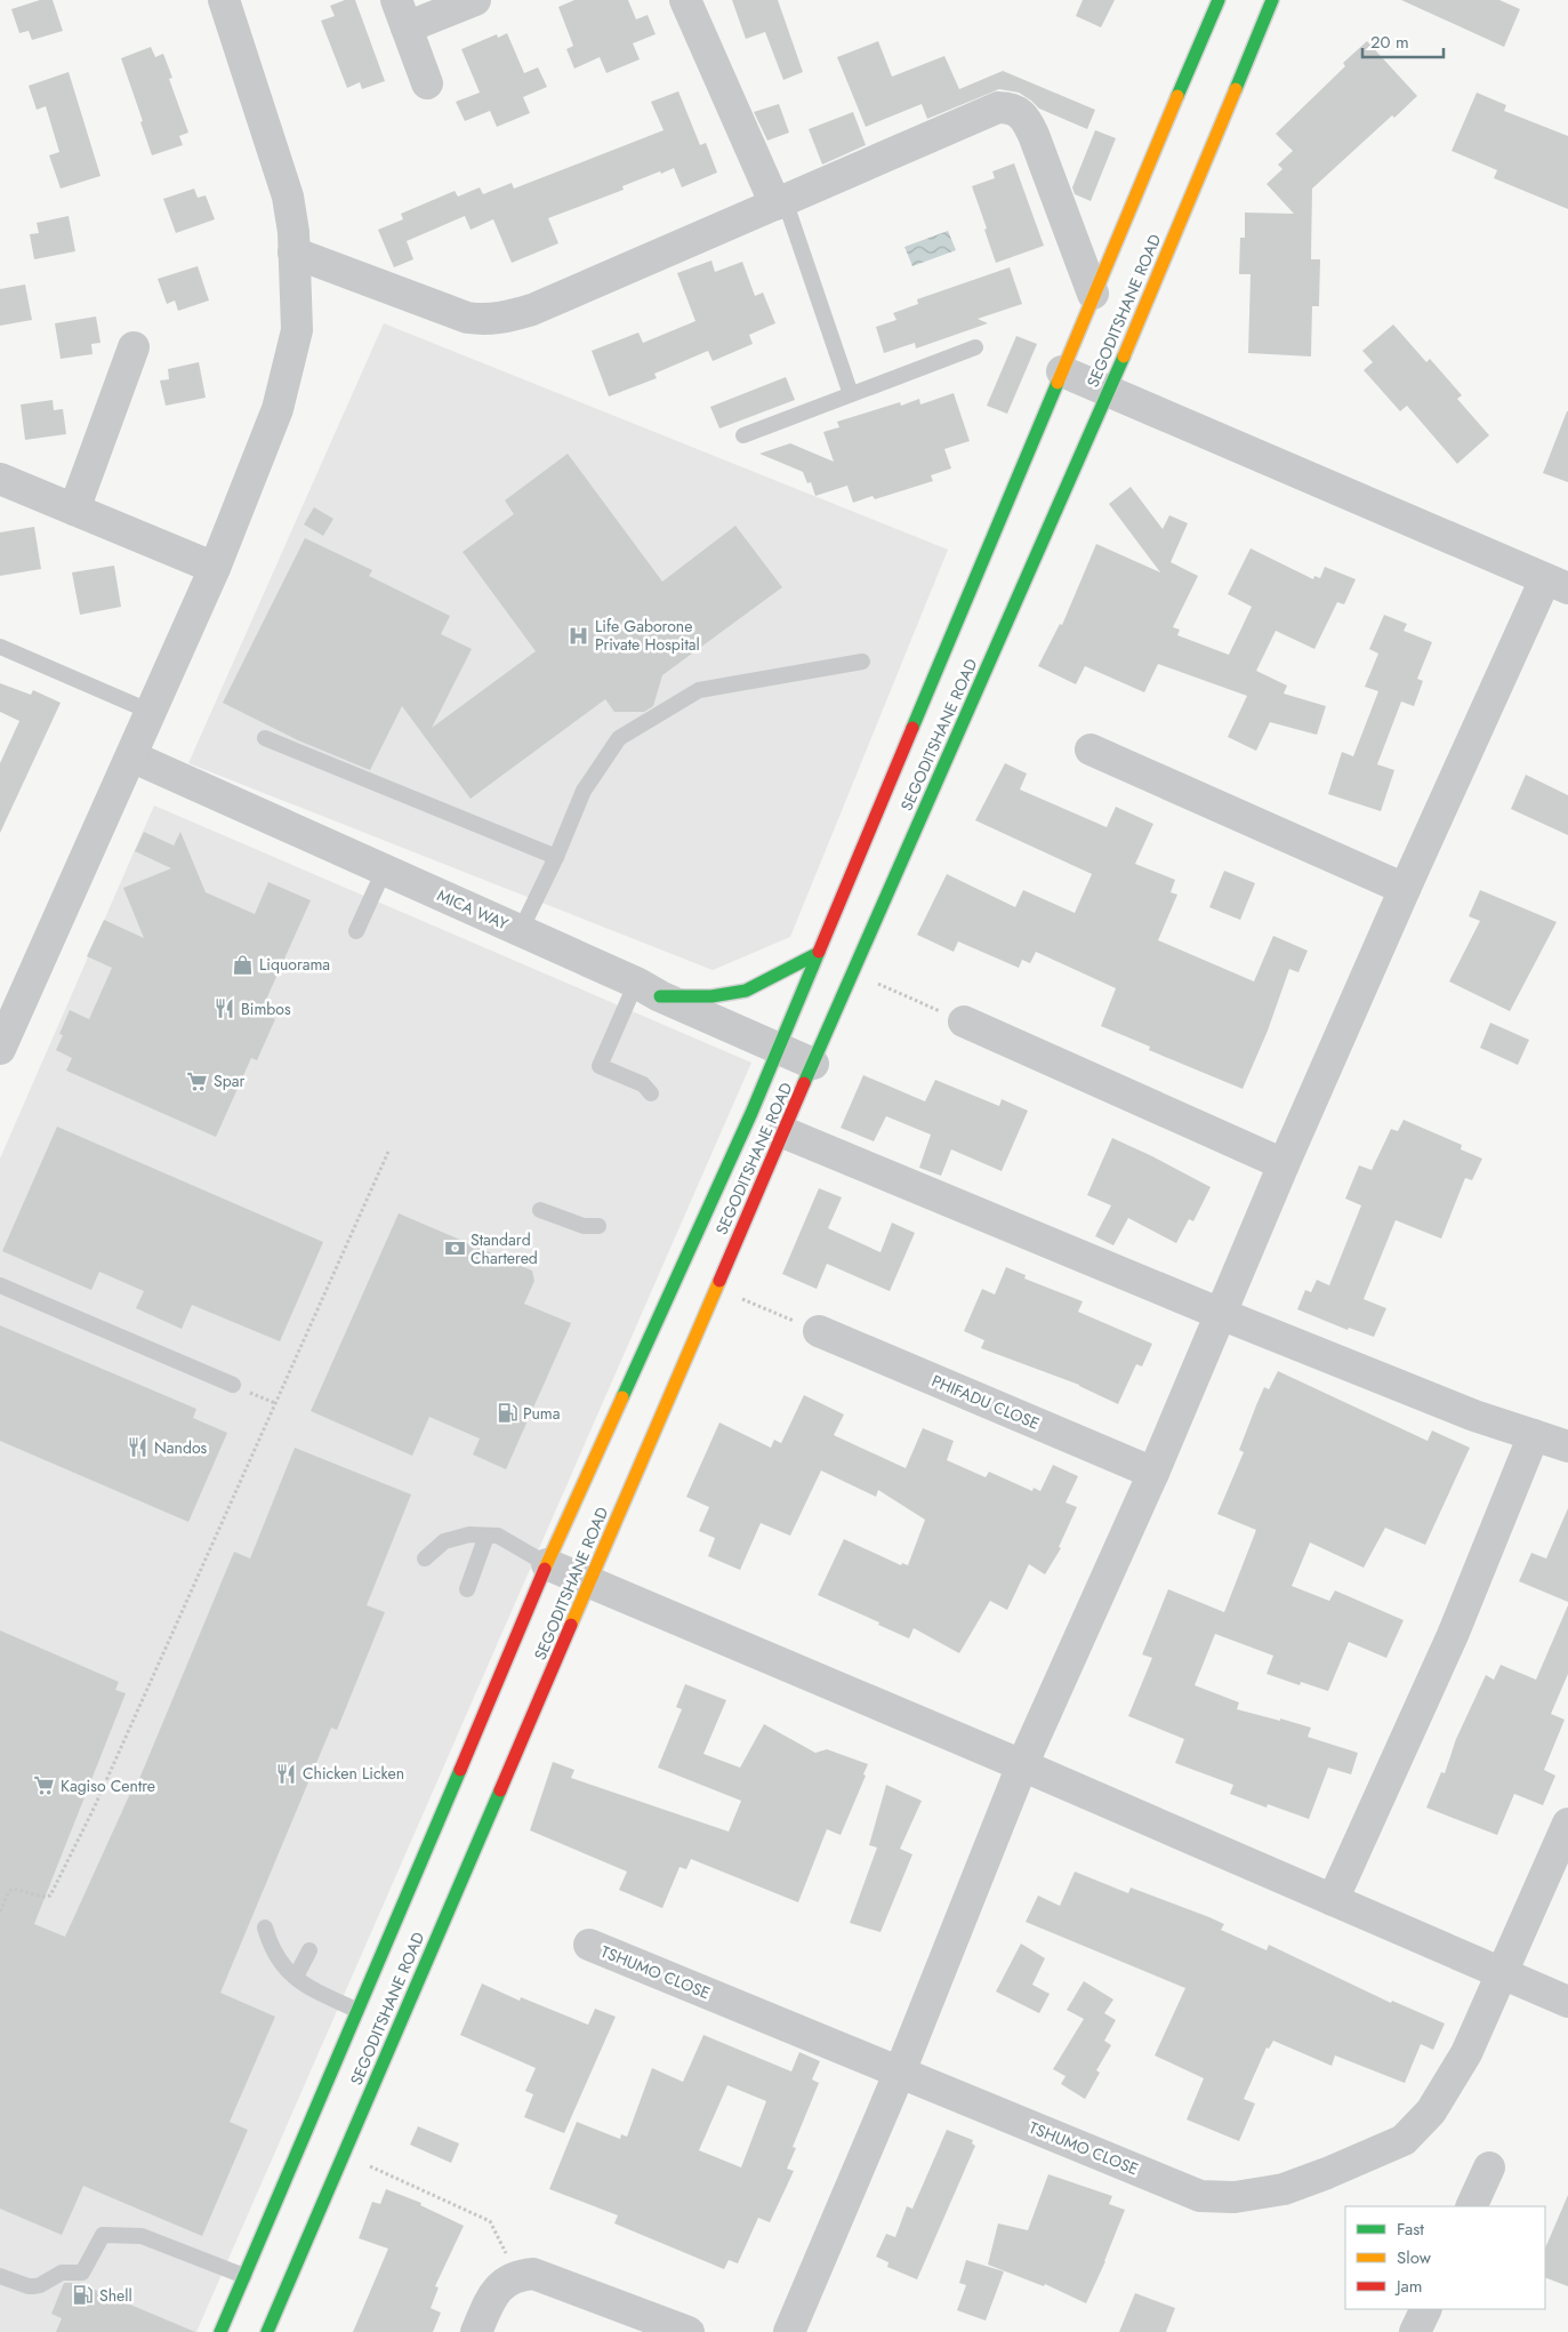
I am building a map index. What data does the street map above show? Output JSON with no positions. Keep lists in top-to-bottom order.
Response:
{
  "streets": {
    "main road": ["SEGODITSHANE ROAD"],
    "street": ["MICA WAY", "PHIFADU CLOSE", "TSHUMO CLOSE"]
  },
  "crossings": [
    ["SEGODITSHANE ROAD", "MICA WAY"]
  ],
  "places": {
    "hospital": ["Life Gaborone Private Hospital"],
    "shop": ["Liquorama"],
    "restaurant": ["Bimbos", "Nandos", "Chicken Licken"],
    "supermarket": ["Spar", "Kagiso Centre"],
    "bank": ["Standard Chartered"],
    "fuel station": ["Puma", "Shell"]
  },
  "legend": ["Fast", "Slow", "Jam"],
  "scale_bar": "20 m"
}
